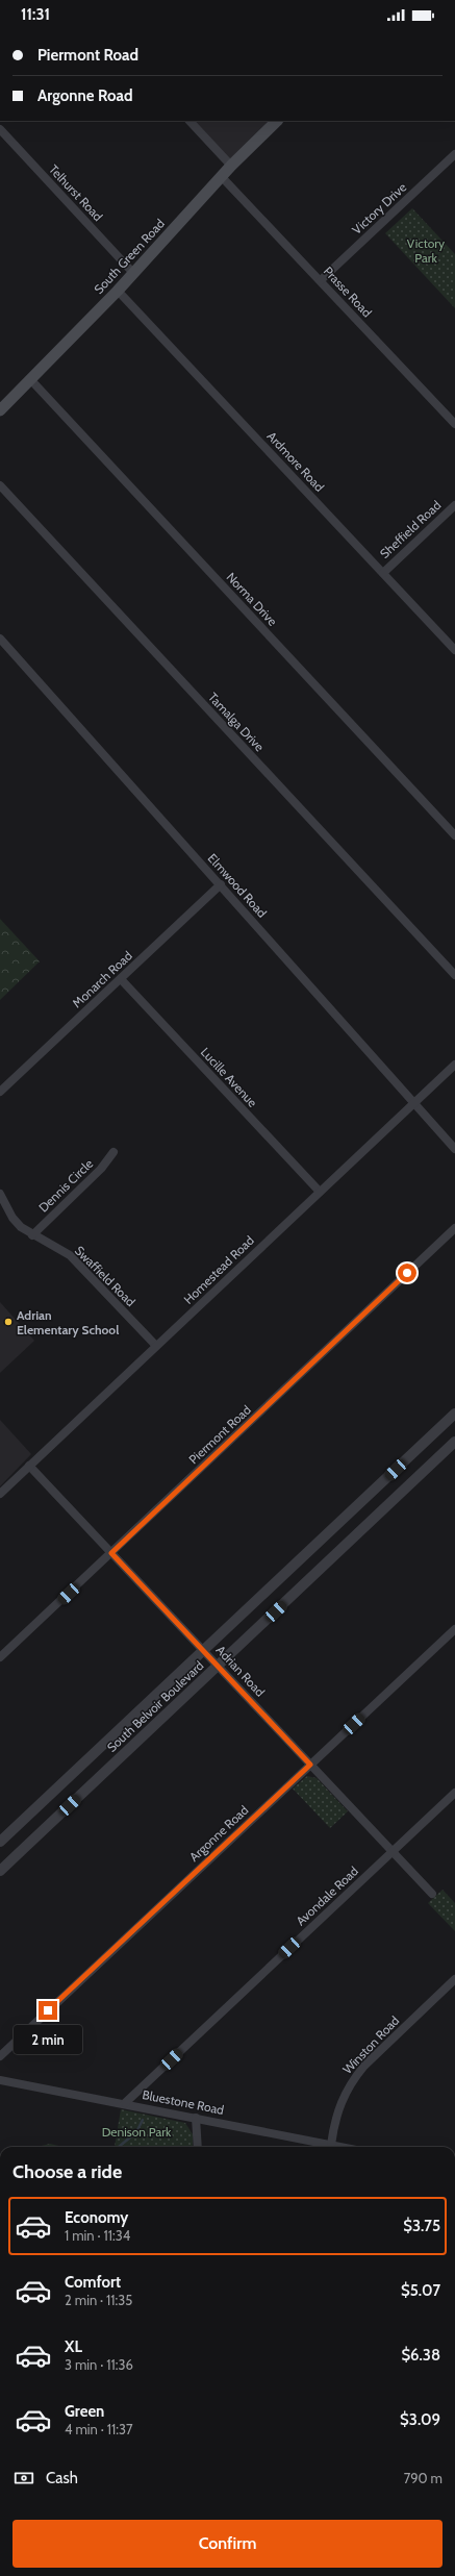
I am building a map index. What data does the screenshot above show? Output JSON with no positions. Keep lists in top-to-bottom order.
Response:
{
  "streets": {
    "main road": ["South Green Road"],
    "street": [
      "Telhurst Road",
      "Victory Drive",
      "Prasse Road",
      "Ardmore Road",
      "Sheffield Road",
      "Norma Drive",
      "Tamalga Drive",
      "Elmwood Road",
      "Monarch Road",
      "Lucille Avenue",
      "Dennis Circle",
      "Homestead Road",
      "Swaffield Road",
      "Piermont Road",
      "Adrian Road",
      "South Belvoir Boulevard",
      "Argonne Road",
      "Avondale Road",
      "Winston Road",
      "Bluestone Road"
    ]
  },
  "crossings": [
    ["Telhurst Road", "South Green Road"],
    ["Victory Drive", "Prasse Road"],
    ["South Green Road", "Prasse Road"],
    ["South Green Road", "Ardmore Road"],
    ["South Green Road", "Norma Drive"],
    ["Ardmore Road", "Sheffield Road"],
    ["Elmwood Road", "Monarch Road"],
    ["Elmwood Road", "Homestead Road"],
    ["Monarch Road", "Lucille Avenue"],
    ["Lucille Avenue", "Homestead Road"],
    ["Dennis Circle", "Swaffield Road"],
    ["Homestead Road", "Swaffield Road"],
    ["Homestead Road", "Adrian Road"],
    ["Piermont Road", "Adrian Road"],
    ["Adrian Road", "South Belvoir Boulevard"],
    ["Adrian Road", "Argonne Road"],
    ["Adrian Road", "Avondale Road"],
    ["Avondale Road", "Bluestone Road"],
    ["Winston Road", "Bluestone Road"]
  ],
  "parks": ["Victory Park", "Denison Park"],
  "places": ["Adrian Elementary School"],
  "page": {
    "status": "11:31",
    "banner": ["Piermont Road", "Argonne Road"],
    "bubble": "2 min",
    "heading": "Choose a ride",
    "list": [
      {
        "name": "Economy",
        "note": "1 min · 11:34",
        "value": "$3.75"
      },
      {
        "name": "Comfort",
        "note": "2 min · 11:35",
        "value": "$5.07"
      },
      {
        "name": "XL",
        "note": "3 min · 11:36",
        "value": "$6.38"
      },
      {
        "name": "Green",
        "note": "4 min · 11:37",
        "value": "$3.09"
      }
    ],
    "pay": ["Cash", "790 m"],
    "buttons": "Confirm"
  }
}
